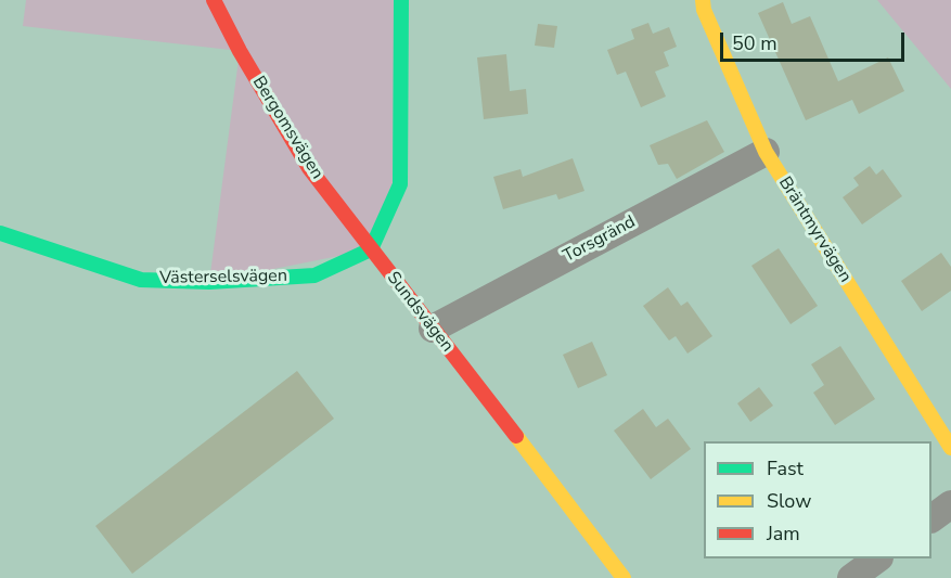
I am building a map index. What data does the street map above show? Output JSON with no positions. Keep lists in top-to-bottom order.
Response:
{
  "streets": {
    "street": [
      "Bergomsvägen",
      "Bräntmyrvägen",
      "Torsgränd",
      "Västerselsvägen",
      "Sundsvägen"
    ]
  },
  "crossings": [
    ["Bergomsvägen", "Västerselsvägen"],
    ["Bergomsvägen", "Sundsvägen"],
    ["Bräntmyrvägen", "Torsgränd"],
    ["Torsgränd", "Sundsvägen"],
    ["Västerselsvägen", "Sundsvägen"]
  ],
  "legend": ["Fast", "Slow", "Jam"],
  "scale_bar": "50 m"
}
